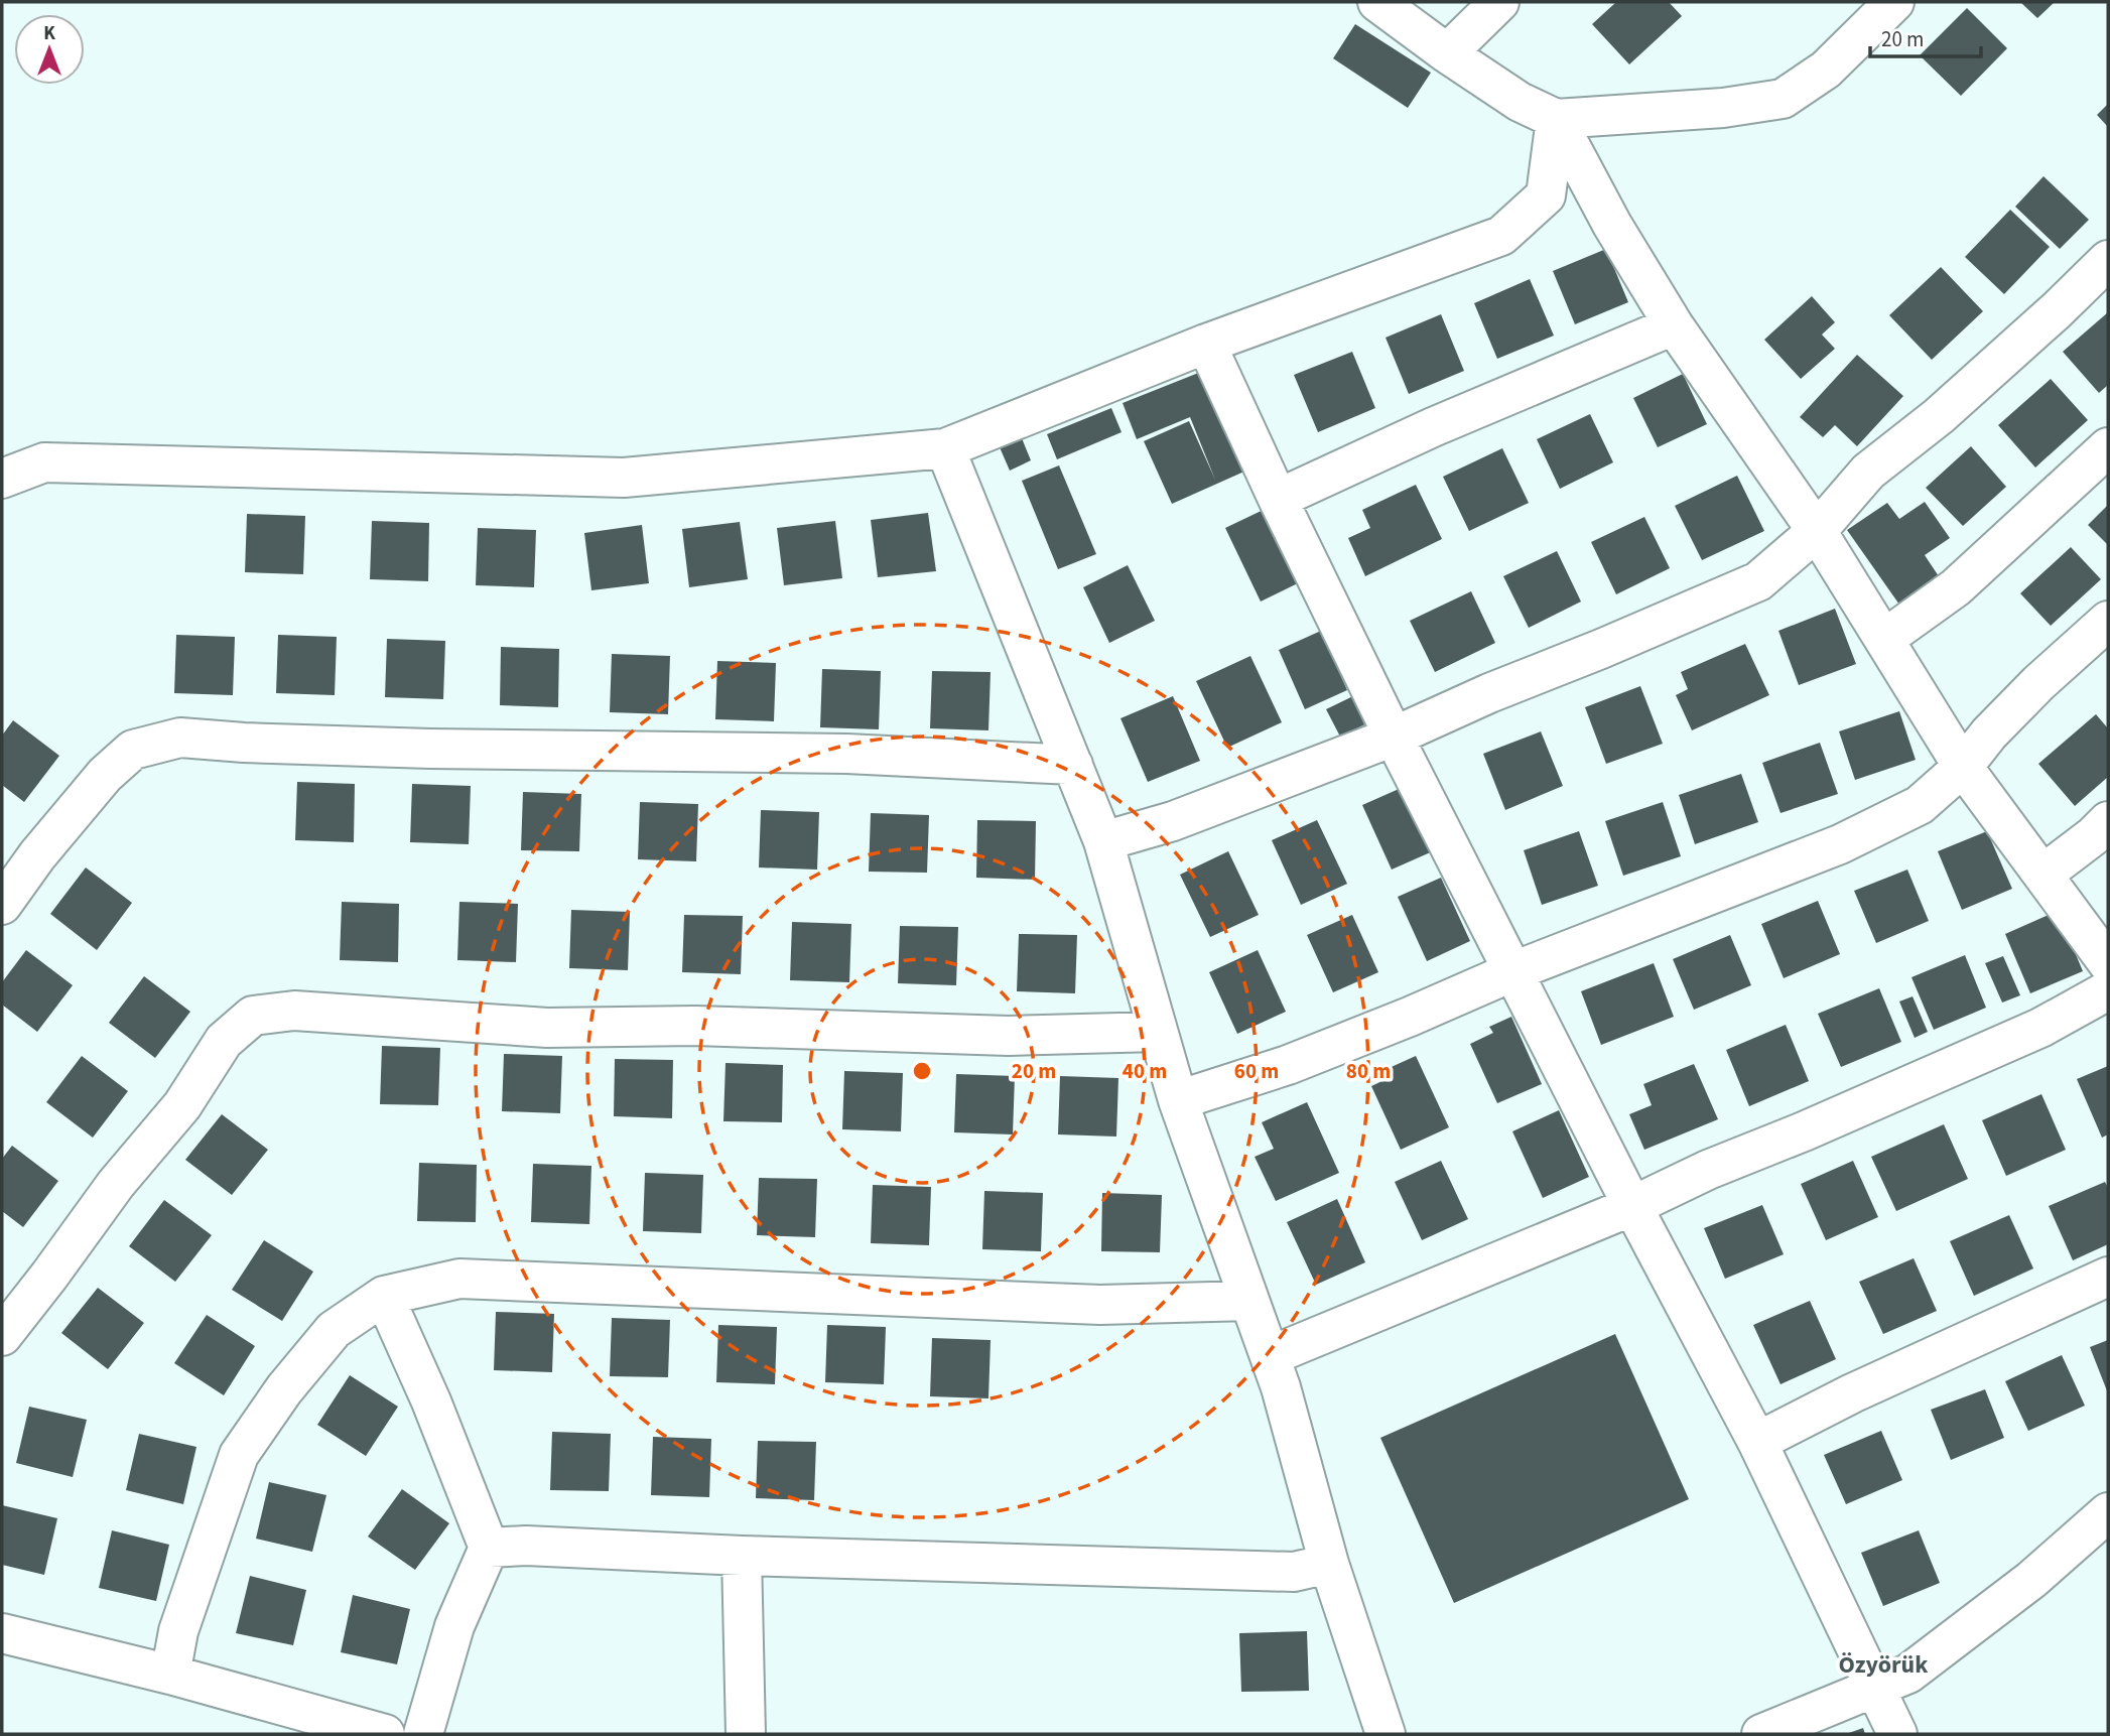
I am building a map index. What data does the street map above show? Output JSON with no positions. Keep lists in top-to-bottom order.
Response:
{
  "districts": ["Özyörük"],
  "scale_bar": "20 m",
  "north": "top",
  "rings": [
    "20 m",
    "40 m",
    "60 m",
    "80 m"
  ]
}
